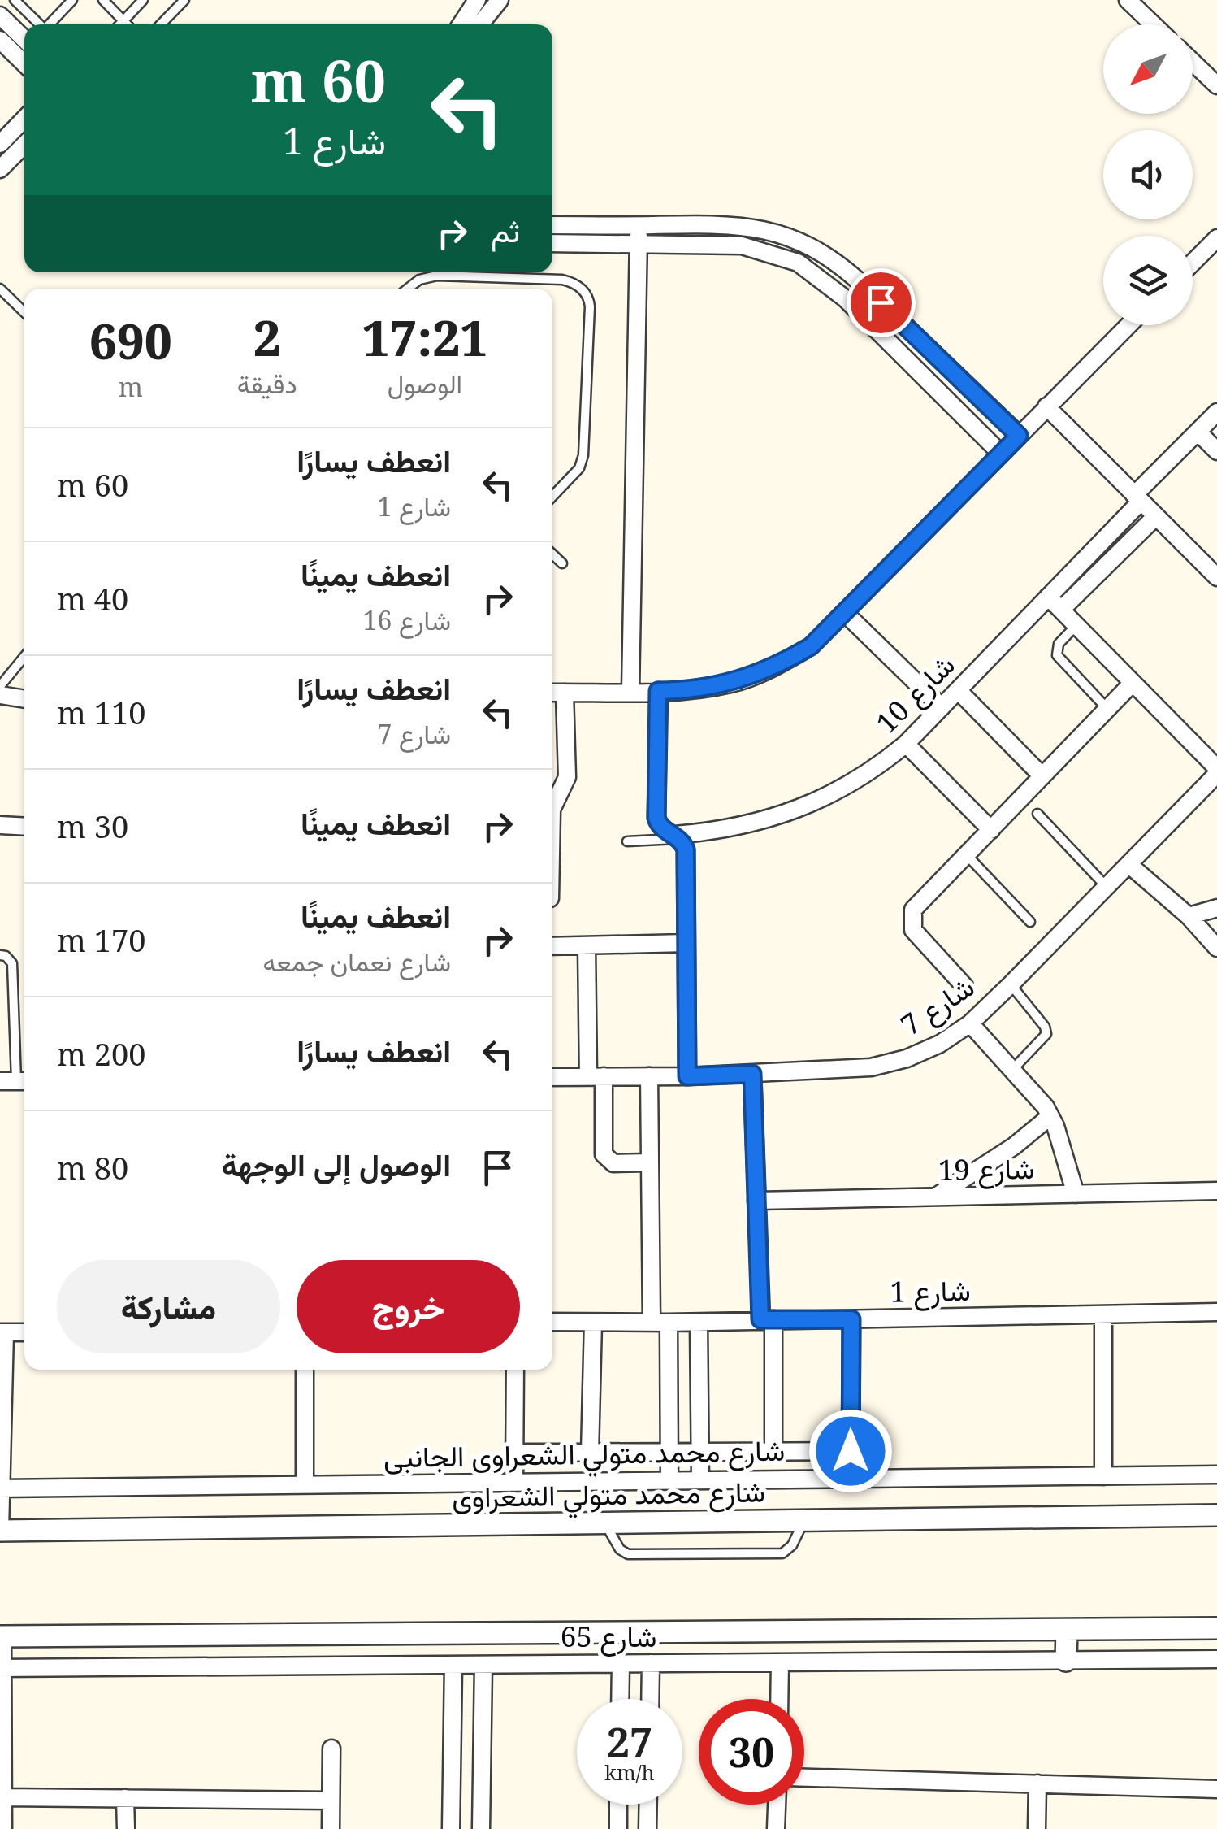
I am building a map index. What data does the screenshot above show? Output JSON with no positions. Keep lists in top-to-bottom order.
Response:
{
  "streets": {
    "street": [
      "شارع 10",
      "شارع 7",
      "شارع 19",
      "شارع 1",
      "شارع محمد متولي الشعراوى الجانبى",
      "شارع محمد متولي الشعراوى",
      "شارع 65"
    ]
  },
  "north": "bottom left",
  "page": {
    "turn": ["60 m", "شارع 1"],
    "then": "ثم",
    "eta": [
      "17:21",
      "الوصول",
      "2",
      "دقيقة",
      "690",
      "m"
    ],
    "list": [
      {
        "name": "انعطف يسارًا",
        "note": "شارع 1",
        "value": "60 m"
      },
      {
        "name": "انعطف يمينًا",
        "note": "شارع 16",
        "value": "40 m"
      },
      {
        "name": "انعطف يسارًا",
        "note": "شارع 7",
        "value": "110 m"
      },
      {
        "name": "انعطف يمينًا",
        "value": "30 m"
      },
      {
        "name": "انعطف يمينًا",
        "note": "شارع نعمان جمعه",
        "value": "170 m"
      },
      {
        "name": "انعطف يسارًا",
        "value": "200 m"
      },
      {
        "name": "الوصول إلى الوجهة",
        "value": "80 m"
      }
    ],
    "buttons": ["خروج", "مشاركة"],
    "speed": "27 km/h",
    "limit": "30"
  }
}
